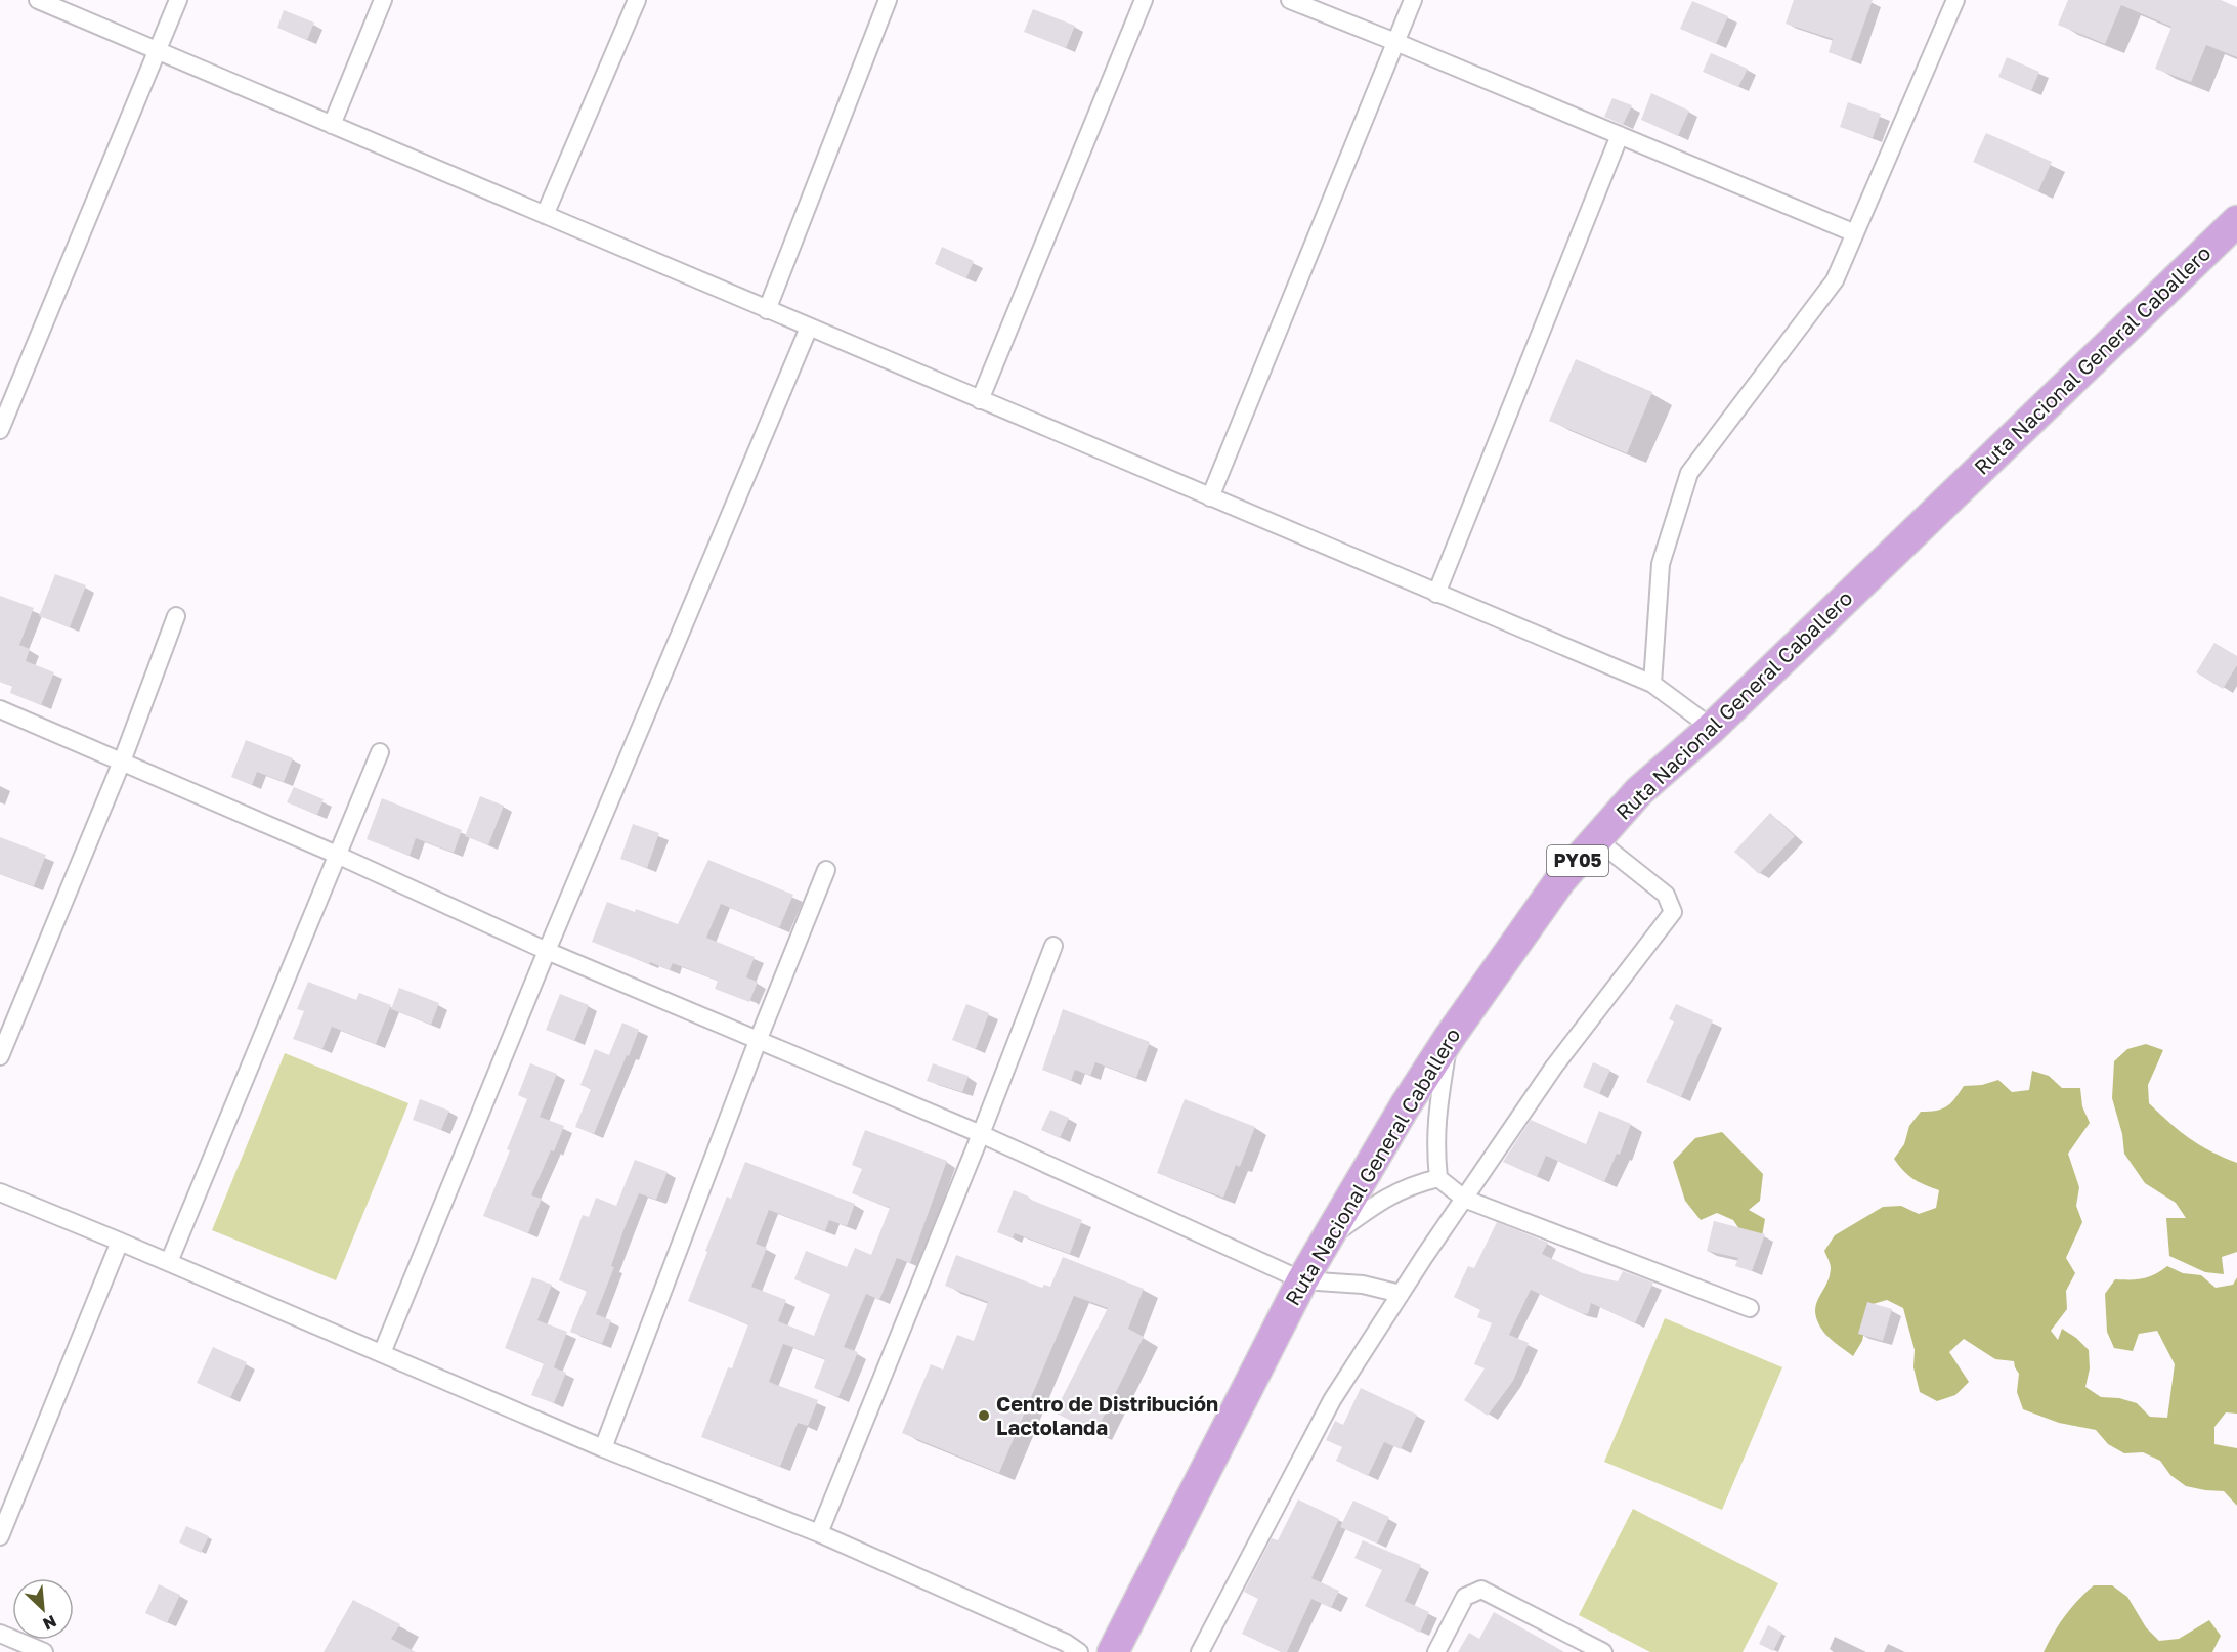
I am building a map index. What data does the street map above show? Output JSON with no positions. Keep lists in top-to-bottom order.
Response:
{
  "streets": {
    "highway": ["Ruta Nacional General Caballero", "PY05"]
  },
  "places": ["Centro de Distribución Lactolanda"],
  "north": "bottom right"
}
